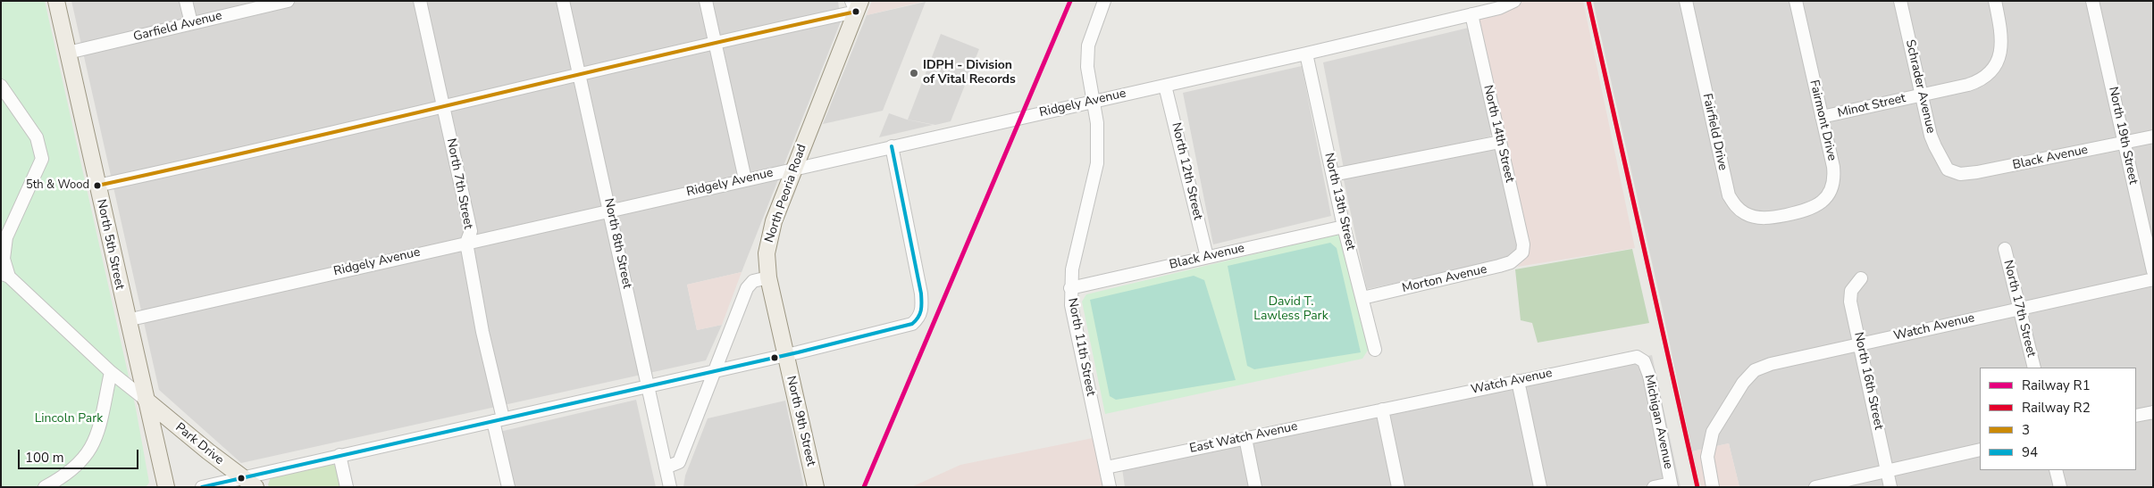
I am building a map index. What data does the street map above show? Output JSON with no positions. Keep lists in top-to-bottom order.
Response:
{
  "streets": {
    "main road": [
      "North Peoria Road",
      "North 5th Street",
      "North 9th Street",
      "Park Drive"
    ],
    "street": [
      "Garfield Avenue",
      "Schrader Avenue",
      "Ridgely Avenue",
      "Minot Street",
      "Fairmont Drive",
      "Fairfield Drive",
      "North 14th Street",
      "North 19th Street",
      "Black Avenue",
      "North 12th Street",
      "North 7th Street",
      "North 13th Street",
      "North 8th Street",
      "Morton Avenue",
      "North 17th Street",
      "Watch Avenue",
      "North 11th Street",
      "North 16th Street",
      "Michigan Avenue",
      "East Watch Avenue"
    ]
  },
  "crossings": [
    ["Garfield Avenue", "North 5th Street"],
    ["Schrader Avenue", "Minot Street"],
    ["Schrader Avenue", "Black Avenue"],
    ["Ridgely Avenue", "North 14th Street"],
    ["Ridgely Avenue", "North 12th Street"],
    ["Ridgely Avenue", "North 7th Street"],
    ["Ridgely Avenue", "North Peoria Road"],
    ["Ridgely Avenue", "North 13th Street"],
    ["Ridgely Avenue", "North 8th Street"],
    ["Ridgely Avenue", "North 5th Street"],
    ["Ridgely Avenue", "North 11th Street"],
    ["Minot Street", "Fairmont Drive"],
    ["Fairmont Drive", "Fairfield Drive"],
    ["North 14th Street", "Morton Avenue"],
    ["North 19th Street", "Black Avenue"],
    ["Black Avenue", "North 12th Street"],
    ["Black Avenue", "North 13th Street"],
    ["Black Avenue", "North 11th Street"],
    ["North Peoria Road", "North 9th Street"],
    ["North 13th Street", "Morton Avenue"],
    ["North 5th Street", "Park Drive"],
    ["North 17th Street", "Watch Avenue"],
    ["Watch Avenue", "North 16th Street"],
    ["Watch Avenue", "Michigan Avenue"],
    ["Watch Avenue", "East Watch Avenue"],
    ["North 11th Street", "East Watch Avenue"]
  ],
  "parks": ["David T. Lawless Park", "Lincoln Park"],
  "places": ["IDPH - Division of Vital Records", "5th & Wood"],
  "lines": [
    "rail line R1",
    "rail line R2",
    "transit line 3",
    "transit line 94"
  ],
  "legend": [
    "Railway R1",
    "Railway R2",
    "3",
    "94"
  ],
  "scale_bar": "100 m"
}
